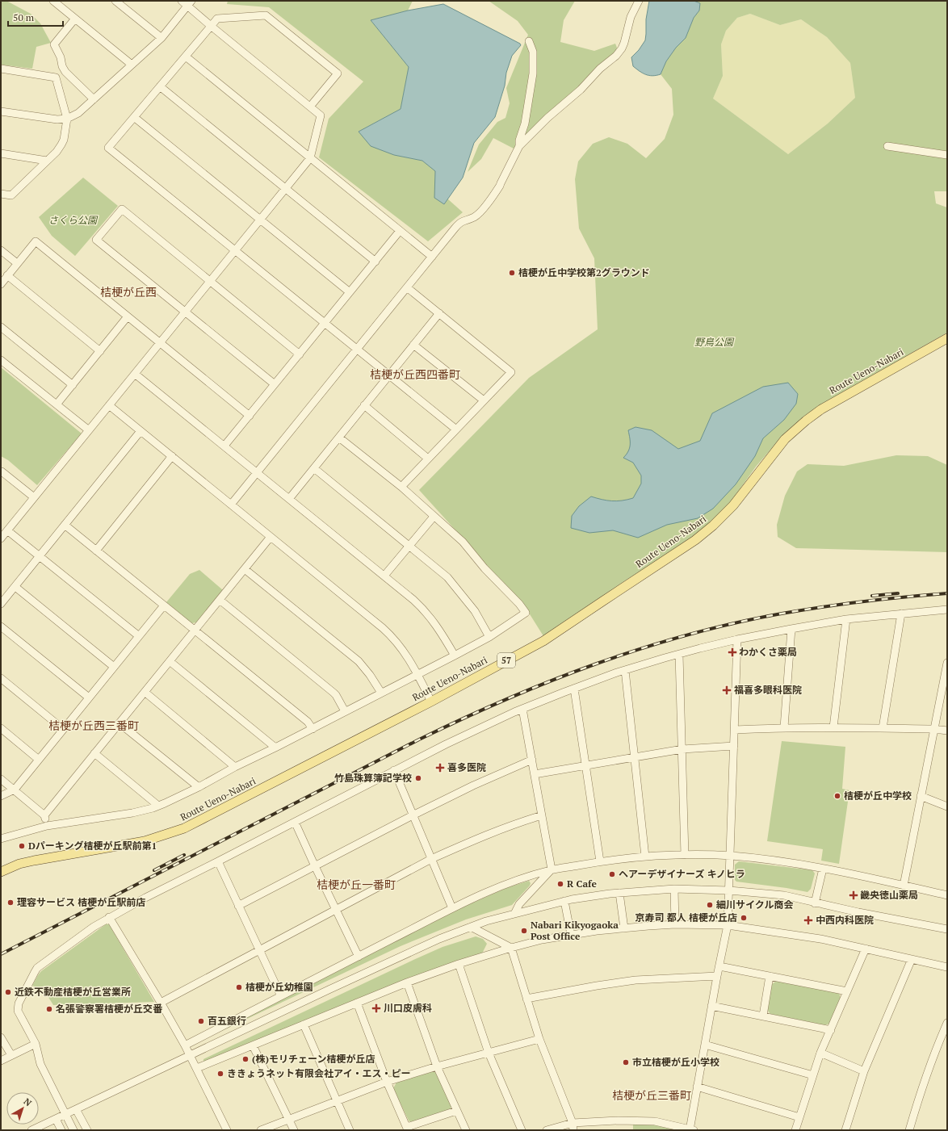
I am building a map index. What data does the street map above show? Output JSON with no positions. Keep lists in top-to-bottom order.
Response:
{
  "streets": {
    "main road": ["Route Ueno-Nabari", "57"]
  },
  "districts": [
    "桔梗が丘西",
    "桔梗が丘西四番町",
    "桔梗が丘西三番町",
    "桔梗が丘一番町",
    "桔梗が丘三番町"
  ],
  "parks": ["さくら公園", "野鳥公園"],
  "places": {
    "other": [
      "桔梗が丘中学校第2グラウンド",
      "竹島珠算簿記学校",
      "桔梗が丘中学校",
      "Dパーキング桔梗が丘駅前第1",
      "ヘアーデザイナーズ キノヒラ",
      "R Cafe",
      "理容サービス 桔梗が丘駅前店",
      "細川サイクル商会",
      "京寿司 都人 桔梗が丘店",
      "Nabari Kikyogaoka Post Office",
      "桔梗が丘幼稚園",
      "近鉄不動産桔梗が丘営業所",
      "名張警察署桔梗が丘交番",
      "百五銀行",
      "(株)モリチェーン桔梗が丘店",
      "市立桔梗が丘小学校",
      "ききょうネット有限会社アイ・エス・ピー"
    ],
    "health": [
      "わかくさ薬局",
      "福喜多眼科医院",
      "喜多医院",
      "畿央徳山薬局",
      "中西内科医院",
      "川口皮膚科"
    ]
  },
  "scale_bar": "50 m",
  "north": "top right"
}
